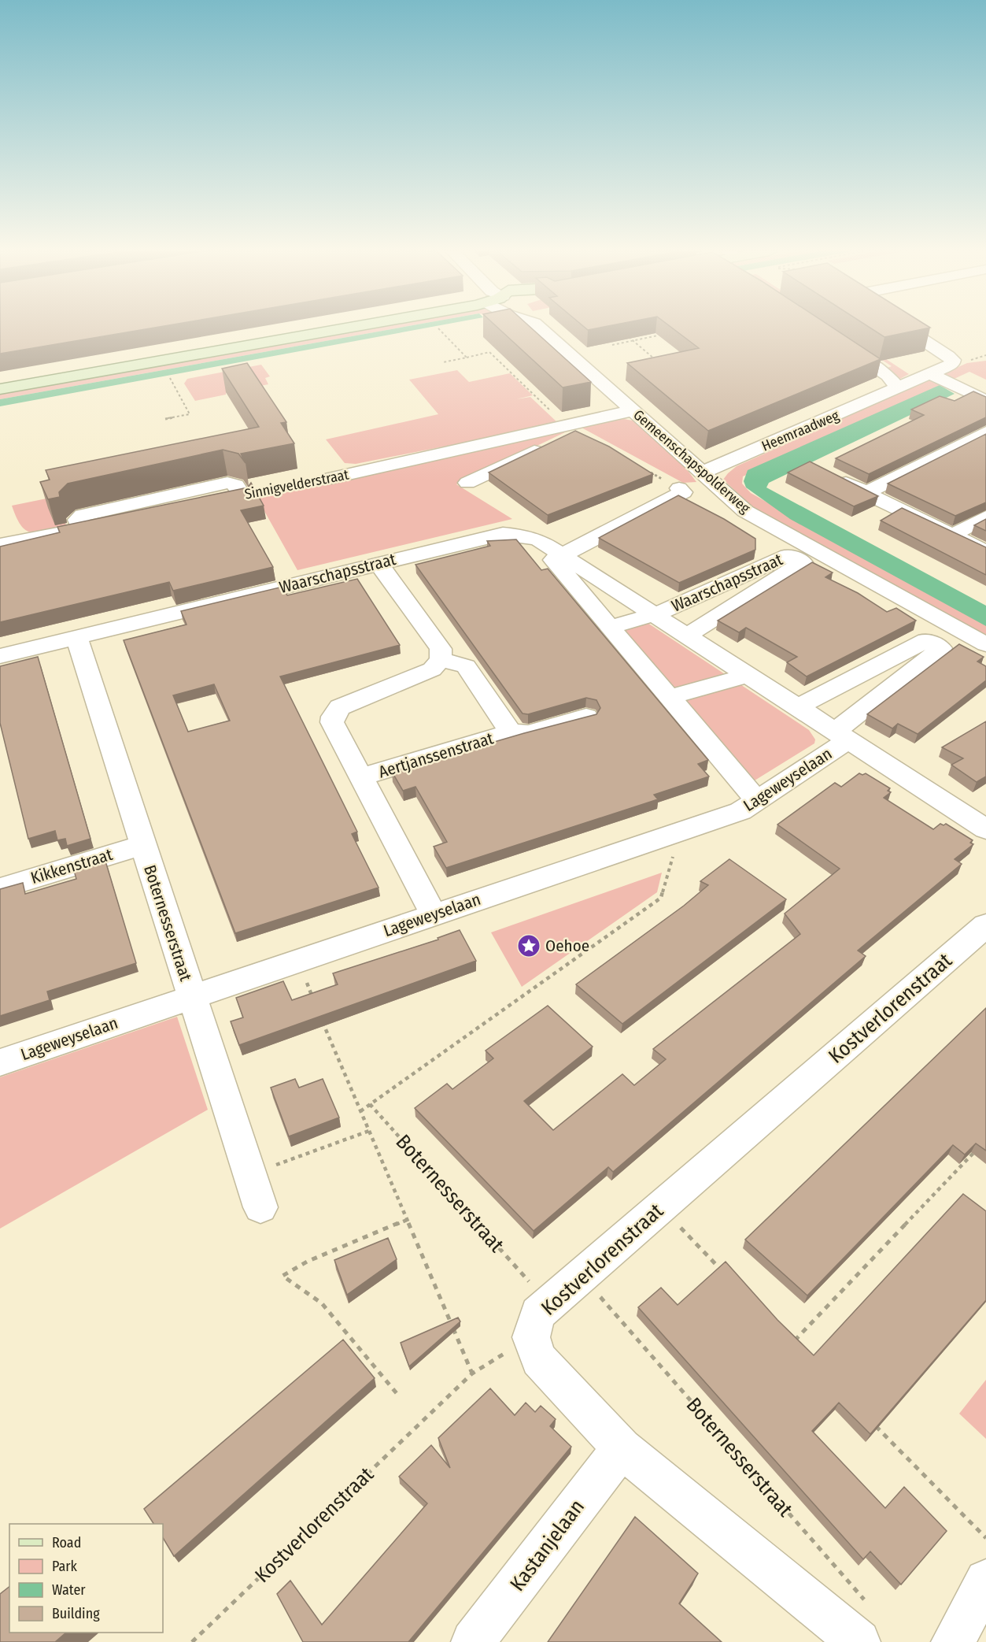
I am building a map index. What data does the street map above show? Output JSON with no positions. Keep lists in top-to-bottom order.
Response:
{
  "streets": {
    "street": [
      "Heemraadweg",
      "Gemeenschapspolderweg",
      "Sinnigvelderstraat",
      "Waarschapsstraat",
      "Aertjanssenstraat",
      "Lageweyselaan",
      "Kikkenstraat",
      "Boternesserstraat",
      "Kostverlorenstraat",
      "Kastanjelaan"
    ]
  },
  "crossings": [
    ["Heemraadweg", "Gemeenschapspolderweg"],
    ["Gemeenschapspolderweg", "Sinnigvelderstraat"],
    ["Gemeenschapspolderweg", "Waarschapsstraat"],
    ["Waarschapsstraat", "Lageweyselaan"],
    ["Waarschapsstraat", "Boternesserstraat"],
    ["Aertjanssenstraat", "Lageweyselaan"],
    ["Lageweyselaan", "Boternesserstraat"],
    ["Kikkenstraat", "Boternesserstraat"],
    ["Boternesserstraat", "Kostverlorenstraat"]
  ],
  "places": {
    "place": ["Oehoe"]
  },
  "legend": [
    "Road",
    "Park",
    "Water",
    "Building"
  ]
}
